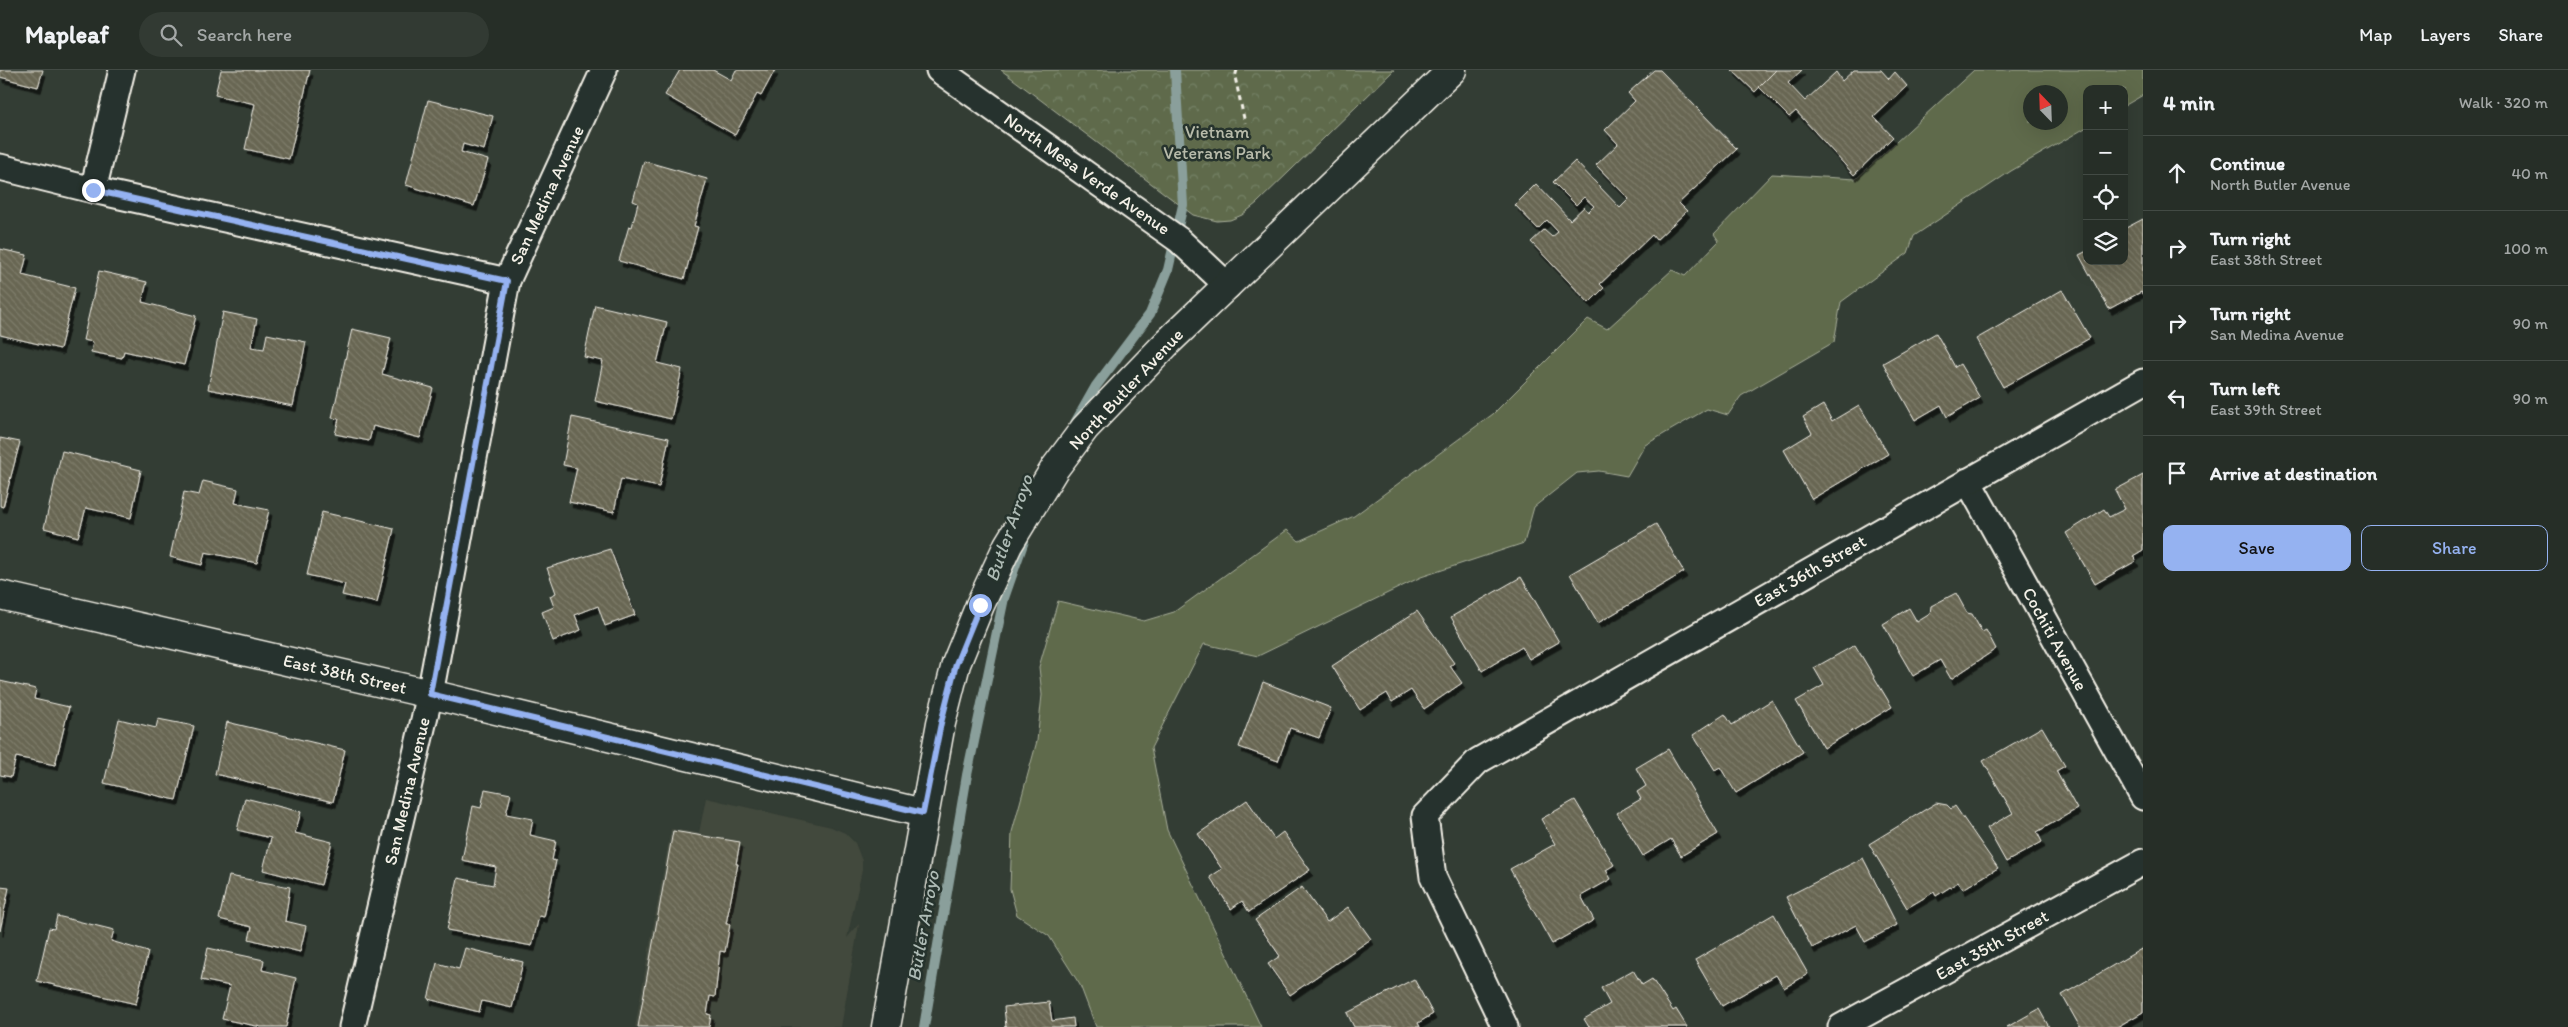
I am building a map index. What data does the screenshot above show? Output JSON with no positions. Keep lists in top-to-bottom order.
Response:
{
  "streets": {
    "main road": ["North Butler Avenue", "East 38th Street"],
    "street": [
      "North Mesa Verde Avenue",
      "San Medina Avenue",
      "East 36th Street",
      "Cochiti Avenue",
      "East 35th Street"
    ]
  },
  "crossings": [
    ["North Mesa Verde Avenue", "North Butler Avenue"],
    ["San Medina Avenue", "East 38th Street"],
    ["North Butler Avenue", "East 38th Street"],
    ["East 36th Street", "Cochiti Avenue"]
  ],
  "water": ["Butler Arroyo"],
  "parks": ["Vietnam Veterans Park"],
  "north": "top left",
  "page": {
    "header": "Mapleaf",
    "search": "Search here",
    "nav": ["Map", "Layers", "Share"],
    "heading": ["4 min", "Walk · 320 m"],
    "map_buttons": ["+", "−"],
    "list": [
      ["Continue", "North Butler Avenue", "40 m"],
      ["Turn right", "East 38th Street", "100 m"],
      ["Turn right", "San Medina Avenue", "90 m"],
      ["Turn left", "East 39th Street", "90 m"],
      "Arrive at destination"
    ],
    "buttons": ["Save", "Share"]
  }
}
